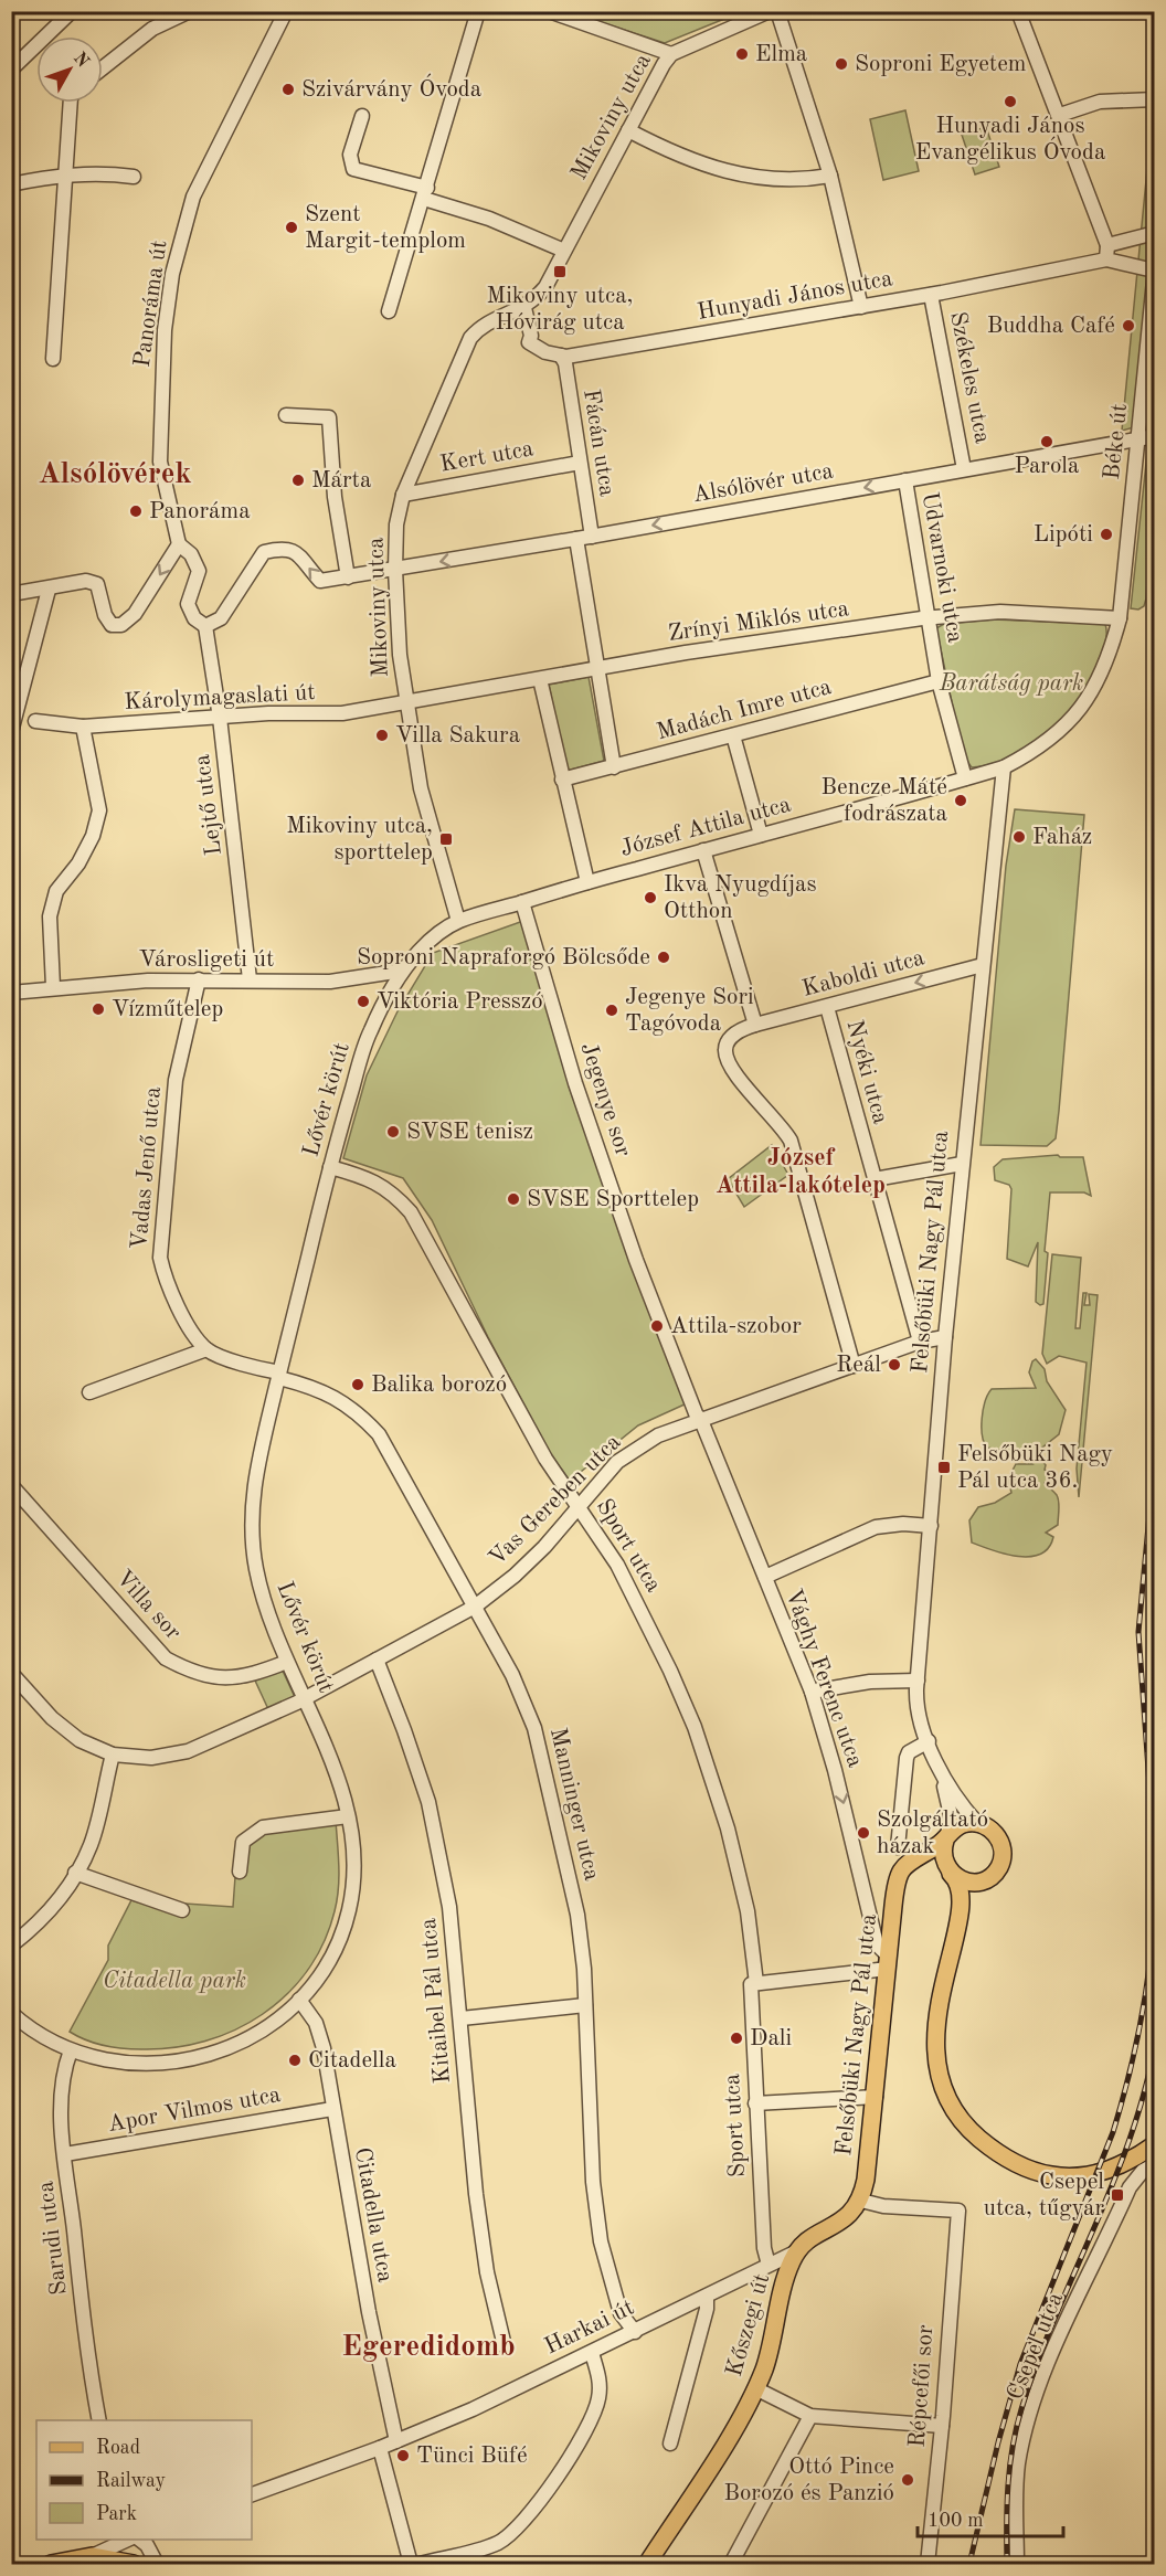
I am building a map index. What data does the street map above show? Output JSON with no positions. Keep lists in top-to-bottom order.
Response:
{
  "streets": {
    "main road": ["Felsőbüki Nagy Pál utca", "Kőszegi út"],
    "street": [
      "Mikoviny utca",
      "Hunyadi János utca",
      "Panoráma út",
      "Székeles utca",
      "Béke út",
      "Fácán utca",
      "Kert utca",
      "Alsólövér utca",
      "Udvarnoki utca",
      "Zrínyi Miklós utca",
      "Károlymagaslati út",
      "Madách Imre utca",
      "Lejtő utca",
      "József Attila utca",
      "Városligeti út",
      "Kaboldi utca",
      "Nyéki utca",
      "Lővér körút",
      "Jegenye sor",
      "Vadas Jenő utca",
      "Vas Gereben utca",
      "Sport utca",
      "Villa sor",
      "Vághy Ferenc utca",
      "Manninger utca",
      "Kitaibel Pál utca",
      "Apor Vilmos utca",
      "Citadella utca",
      "Sarudi utca",
      "Harkai út",
      "Csepel utca",
      "Répcefői sor"
    ]
  },
  "crossings": [
    ["Mikoviny utca", "Kert utca"],
    ["Mikoviny utca", "Alsólövér utca"],
    ["Mikoviny utca", "Zrínyi Miklós utca"],
    ["Mikoviny utca", "Károlymagaslati út"],
    ["Mikoviny utca", "József Attila utca"],
    ["Mikoviny utca", "Lővér körút"],
    ["Hunyadi János utca", "Székeles utca"],
    ["Hunyadi János utca", "Béke út"],
    ["Hunyadi János utca", "Fácán utca"],
    ["Székeles utca", "Alsólövér utca"],
    ["Béke út", "Alsólövér utca"],
    ["Béke út", "Zrínyi Miklós utca"],
    ["Fácán utca", "Kert utca"],
    ["Fácán utca", "Alsólövér utca"],
    ["Alsólövér utca", "Udvarnoki utca"],
    ["Alsólövér utca", "Lejtő utca"],
    ["Udvarnoki utca", "Zrínyi Miklós utca"],
    ["Udvarnoki utca", "Madách Imre utca"],
    ["Udvarnoki utca", "József Attila utca"],
    ["Zrínyi Miklós utca", "Károlymagaslati út"],
    ["Károlymagaslati út", "Lejtő utca"],
    ["Lejtő utca", "Városligeti út"],
    ["József Attila utca", "Lővér körút"],
    ["József Attila utca", "Jegenye sor"],
    ["Városligeti út", "Lővér körút"],
    ["Városligeti út", "Vadas Jenő utca"],
    ["Kaboldi utca", "Nyéki utca"],
    ["Kaboldi utca", "Felsőbüki Nagy Pál utca"],
    ["Kaboldi utca", "Vas Gereben utca"],
    ["Nyéki utca", "Vas Gereben utca"],
    ["Lővér körút", "Vas Gereben utca"],
    ["Lővér körút", "Sport utca"],
    ["Lővér körút", "Villa sor"],
    ["Lővér körút", "Manninger utca"],
    ["Lővér körút", "Citadella utca"],
    ["Lővér körút", "Sarudi utca"],
    ["Jegenye sor", "Vas Gereben utca"],
    ["Jegenye sor", "Vághy Ferenc utca"],
    ["Felsőbüki Nagy Pál utca", "Vas Gereben utca"],
    ["Felsőbüki Nagy Pál utca", "Vághy Ferenc utca"],
    ["Felsőbüki Nagy Pál utca", "Kőszegi út"],
    ["Felsőbüki Nagy Pál utca", "Répcefői sor"],
    ["Vas Gereben utca", "Sport utca"],
    ["Vas Gereben utca", "Vághy Ferenc utca"],
    ["Vas Gereben utca", "Manninger utca"],
    ["Vas Gereben utca", "Kitaibel Pál utca"],
    ["Sport utca", "Harkai út"],
    ["Manninger utca", "Harkai út"],
    ["Apor Vilmos utca", "Citadella utca"],
    ["Apor Vilmos utca", "Sarudi utca"],
    ["Citadella utca", "Harkai út"],
    ["Kőszegi út", "Harkai út"],
    ["Kőszegi út", "Répcefői sor"]
  ],
  "one_way": ["Alsólövér utca"],
  "districts": ["Alsólövérek", "József Attila-lakótelep", "Egeredidomb"],
  "parks": ["Barátság park", "Citadella park"],
  "places": {
    "other": [
      "Elma",
      "Soproni Egyetem",
      "Szivárvány Óvoda",
      "Hunyadi János Evangélikus Óvoda",
      "Szent Margit-templom",
      "Buddha Café",
      "Parola",
      "Márta",
      "Panoráma",
      "Lipóti",
      "Villa Sakura",
      "Bencze Máté fodrászata",
      "Faház",
      "Ikva Nyugdíjas Otthon",
      "Soproni Napraforgó Bölcsőde",
      "Viktória Presszó",
      "Vízműtelep",
      "Jegenye Sori Tagóvoda",
      "SVSE tenisz",
      "SVSE Sporttelep",
      "Attila-szobor",
      "Reál",
      "Balika borozó",
      "Szolgáltató házak",
      "Dali",
      "Citadella",
      "Tünci Büfé",
      "Ottó Pince Borozó és Panzió"
    ],
    "transit": [
      "Mikoviny utca, Hóvirág utca",
      "Mikoviny utca, sporttelep",
      "Felsőbüki Nagy Pál utca 36.",
      "Csepel utca, tűgyár"
    ]
  },
  "legend": ["Road", "Railway", "Park"],
  "scale_bar": "100 m",
  "north": "top right"
}
